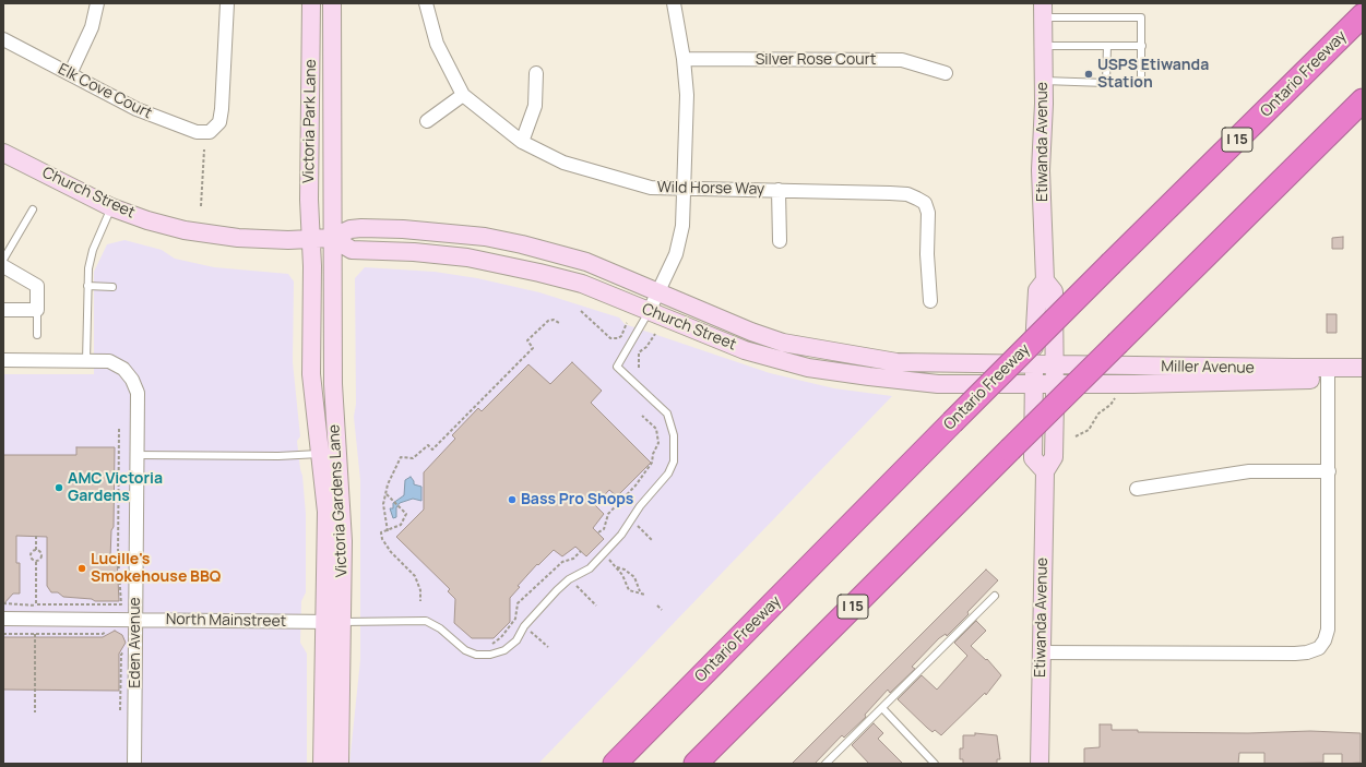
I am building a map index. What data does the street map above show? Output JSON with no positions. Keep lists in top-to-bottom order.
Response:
{
  "streets": {
    "highway": ["Ontario Freeway", "I 15"],
    "main road": [
      "Victoria Park Lane",
      "Etiwanda Avenue",
      "Church Street",
      "Miller Avenue",
      "Victoria Gardens Lane"
    ],
    "street": [
      "Silver Rose Court",
      "Elk Cove Court",
      "Wild Horse Way",
      "North Mainstreet",
      "Eden Avenue"
    ]
  },
  "crossings": [
    ["Victoria Park Lane", "Church Street"],
    ["Victoria Park Lane", "Victoria Gardens Lane"],
    ["Etiwanda Avenue", "Church Street"],
    ["Etiwanda Avenue", "Miller Avenue"],
    ["Church Street", "Miller Avenue"],
    ["Church Street", "Victoria Gardens Lane"],
    ["Victoria Gardens Lane", "North Mainstreet"],
    ["North Mainstreet", "Eden Avenue"]
  ],
  "places": [
    "USPS Etiwanda Station",
    "AMC Victoria Gardens",
    "Bass Pro Shops",
    "Lucille's Smokehouse BBQ"
  ]
}
